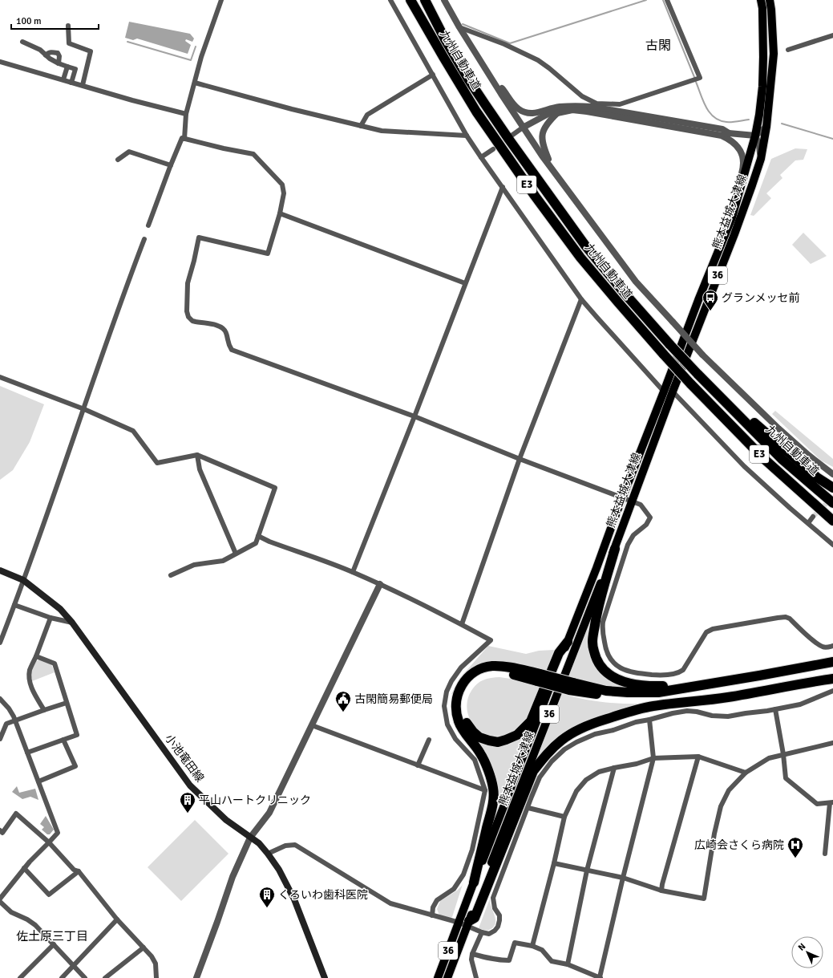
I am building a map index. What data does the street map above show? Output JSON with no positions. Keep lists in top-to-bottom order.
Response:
{
  "streets": {
    "highway": ["九州自動車道", "E3"],
    "main road": ["熊本益城大津線", "36", "小池竜田線"]
  },
  "districts": ["古閑", "佐土原三丁目"],
  "places": {
    "bus stop": ["グランメッセ前"],
    "public building": ["古閑簡易郵便局"],
    "building": ["平山ハートクリニック", "くろいわ歯科医院"],
    "hospital": ["広崎会さくら病院"]
  },
  "scale_bar": "100 m",
  "north": "top left"
}
